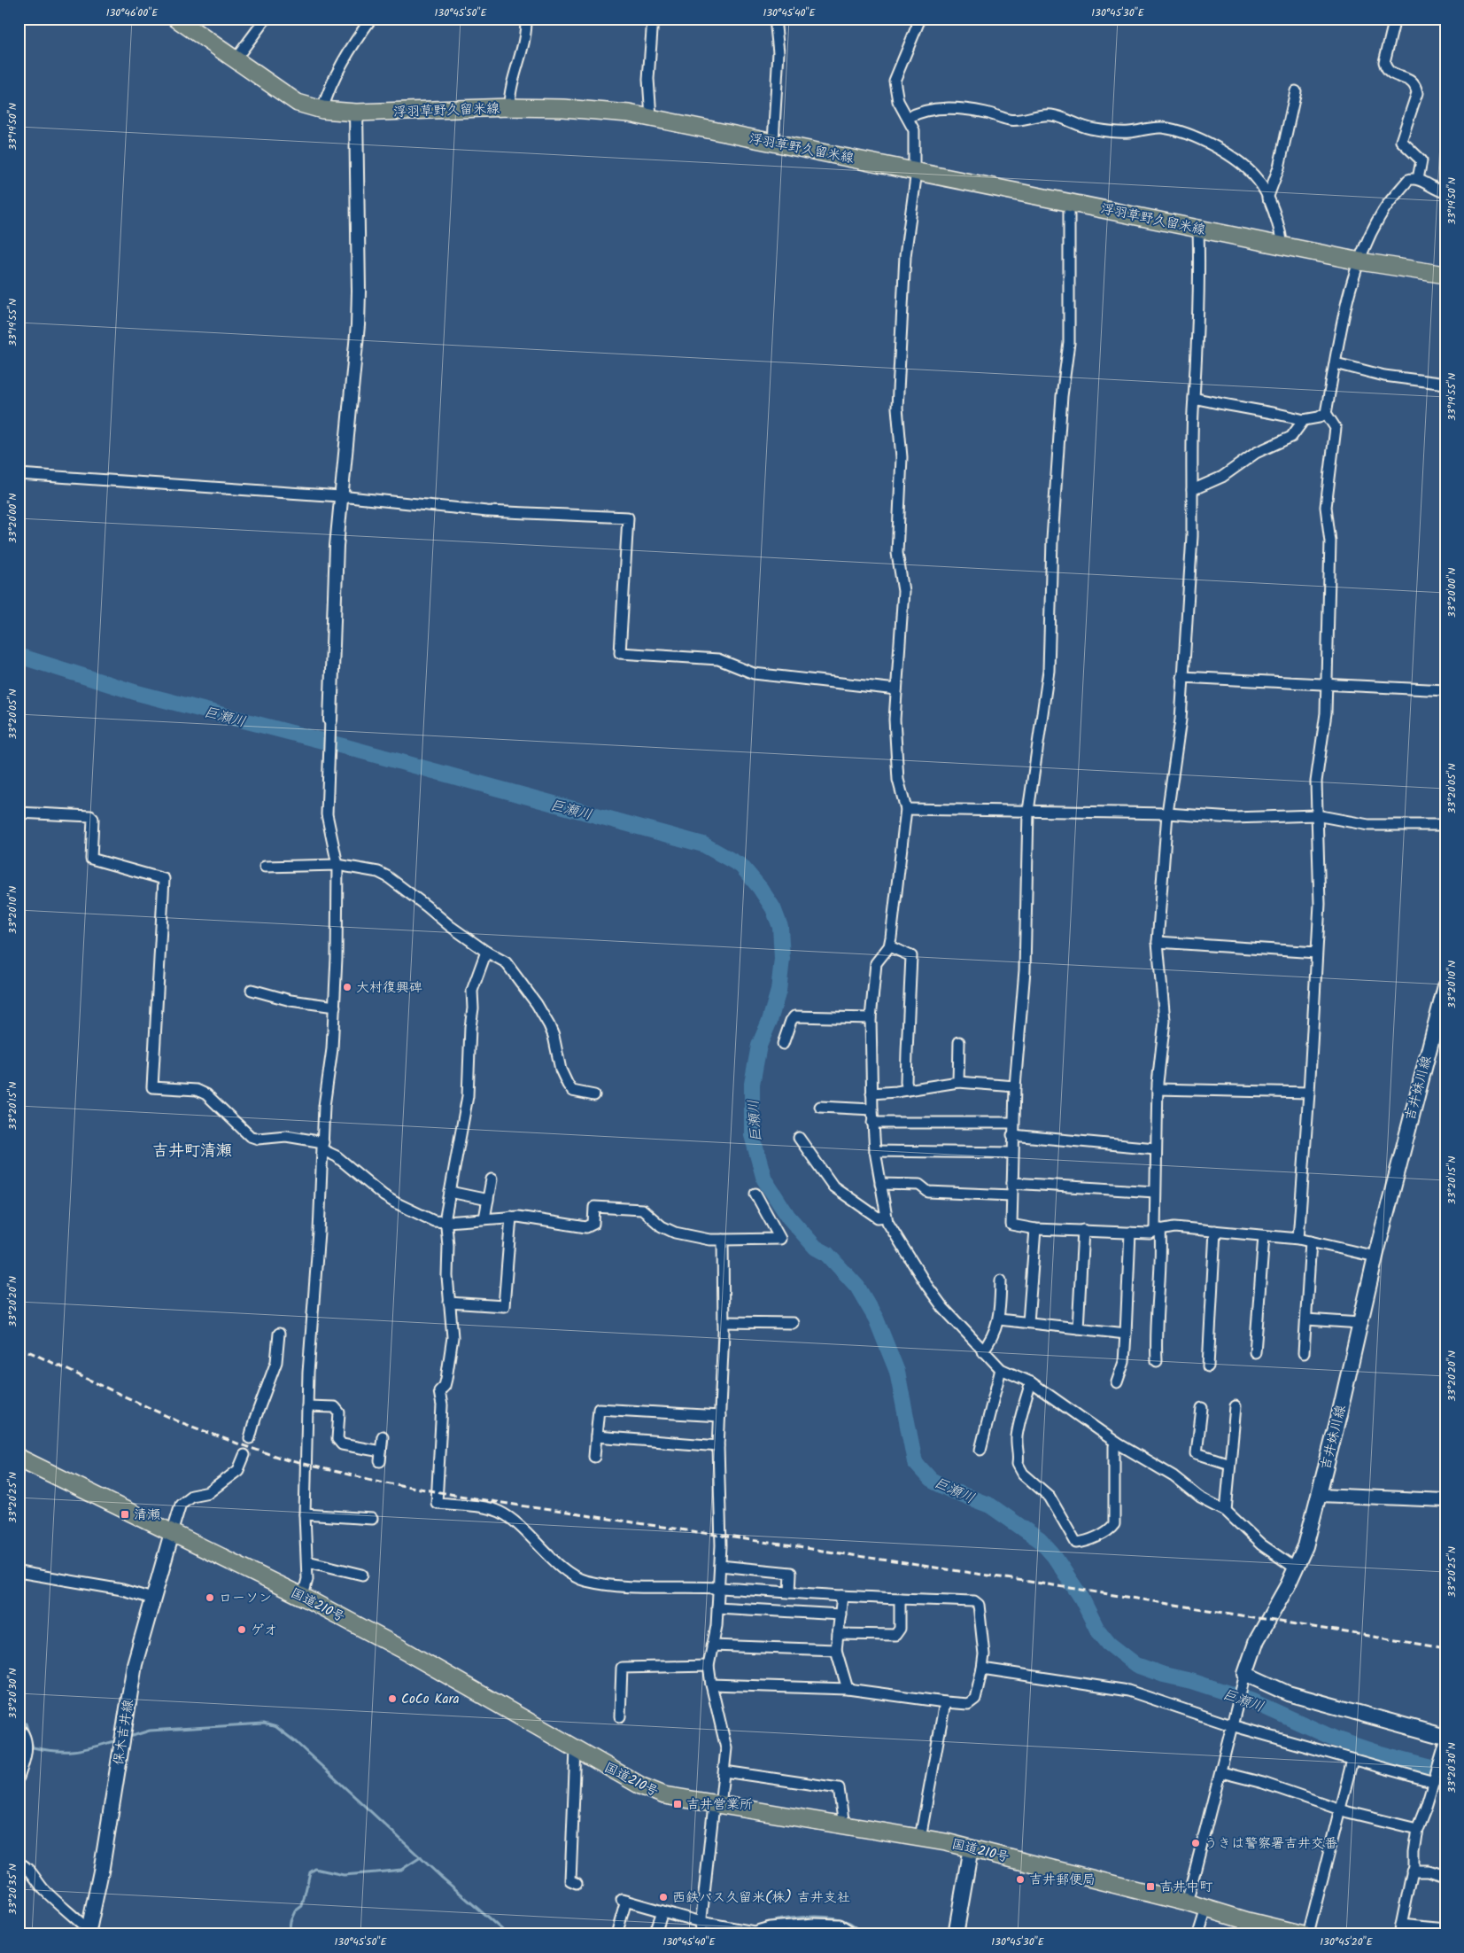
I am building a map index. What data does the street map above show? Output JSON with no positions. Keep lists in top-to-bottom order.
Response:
{
  "streets": {
    "main road": [
      "浮羽草野久留米線",
      "吉井妹川線",
      "国道210号",
      "保木吉井線"
    ]
  },
  "crossings": [
    ["国道210号", "保木吉井線"]
  ],
  "districts": ["吉井町清瀬"],
  "water": ["巨瀬川"],
  "places": {
    "other": [
      "大村復興碑",
      "ローソン",
      "ゲオ",
      "CoCo Kara",
      "うきは警察署吉井交番",
      "吉井郵便局",
      "西鉄バス久留米(株) 吉井支社"
    ],
    "transit": ["清瀬", "吉井営業所", "吉井中町"]
  },
  "coordinates": [
    "130°46'00\"E",
    "130°45'50\"E",
    "130°45'40\"E",
    "130°45'30\"E",
    "33°19'50\"N",
    "33°19'55\"N",
    "33°20'00\"N",
    "33°20'05\"N",
    "33°20'10\"N",
    "33°20'15\"N",
    "33°20'20\"N",
    "33°20'25\"N",
    "33°20'30\"N",
    "33°20'35\"N",
    "130°45'20\"E"
  ]
}
